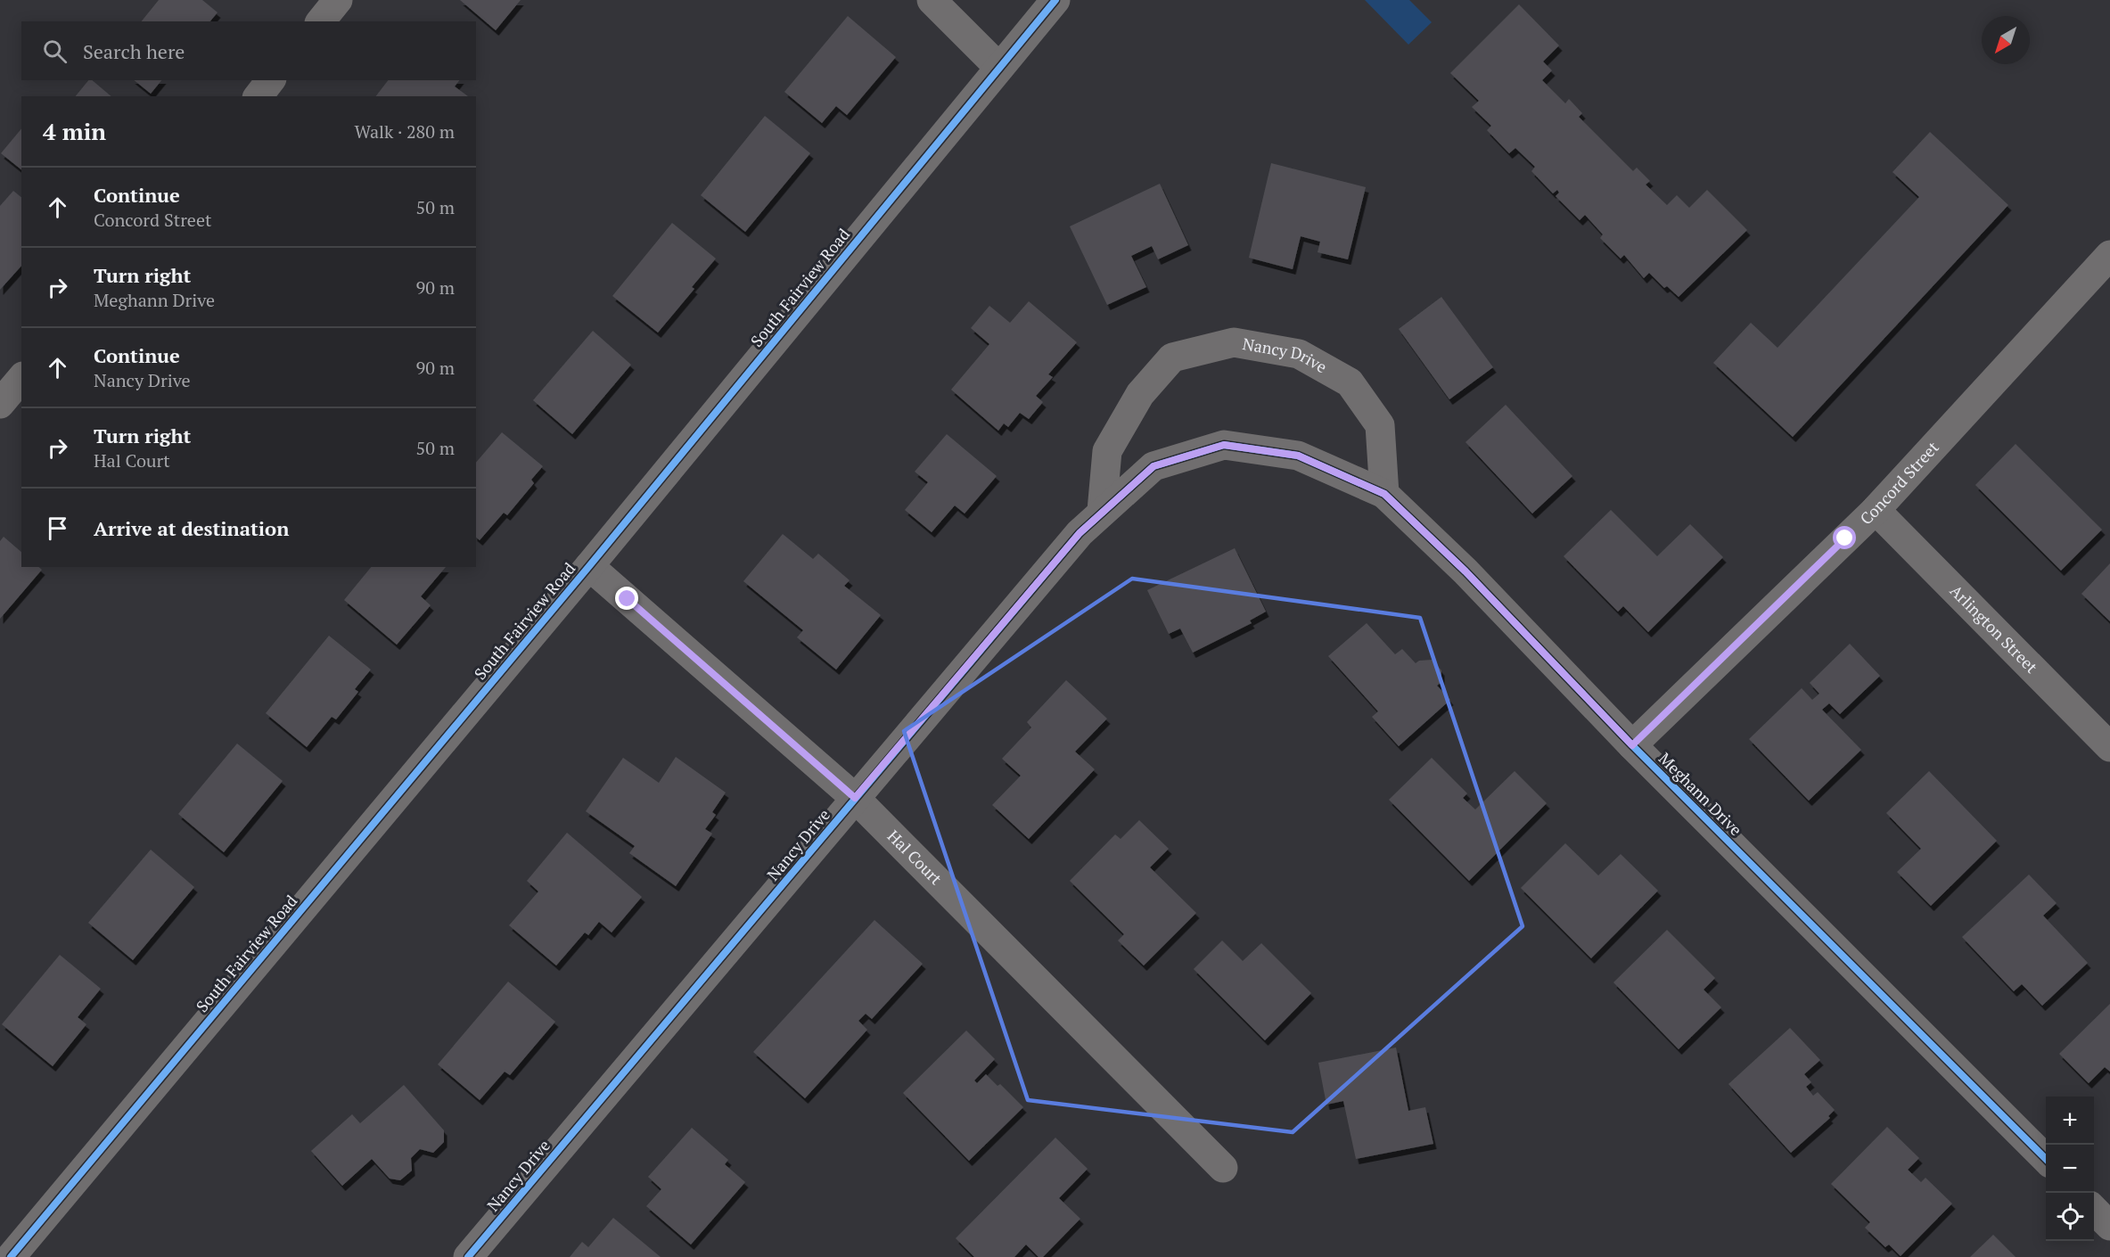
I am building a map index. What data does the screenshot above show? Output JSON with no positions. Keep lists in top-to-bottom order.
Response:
{
  "streets": {
    "street": [
      "South Fairview Road",
      "Nancy Drive",
      "Concord Street",
      "Arlington Street",
      "Meghann Drive",
      "Hal Court"
    ]
  },
  "crossings": [
    ["South Fairview Road", "Hal Court"],
    ["Nancy Drive", "Meghann Drive"],
    ["Nancy Drive", "Hal Court"],
    ["Concord Street", "Arlington Street"],
    ["Concord Street", "Meghann Drive"]
  ],
  "north": "bottom left",
  "page": {
    "search": "Search here",
    "heading": ["4 min", "Walk · 280 m"],
    "list": [
      ["Continue", "Concord Street", "50 m"],
      ["Turn right", "Meghann Drive", "90 m"],
      ["Continue", "Nancy Drive", "90 m"],
      ["Turn right", "Hal Court", "50 m"],
      "Arrive at destination"
    ],
    "map_buttons": ["+", "−"]
  }
}
